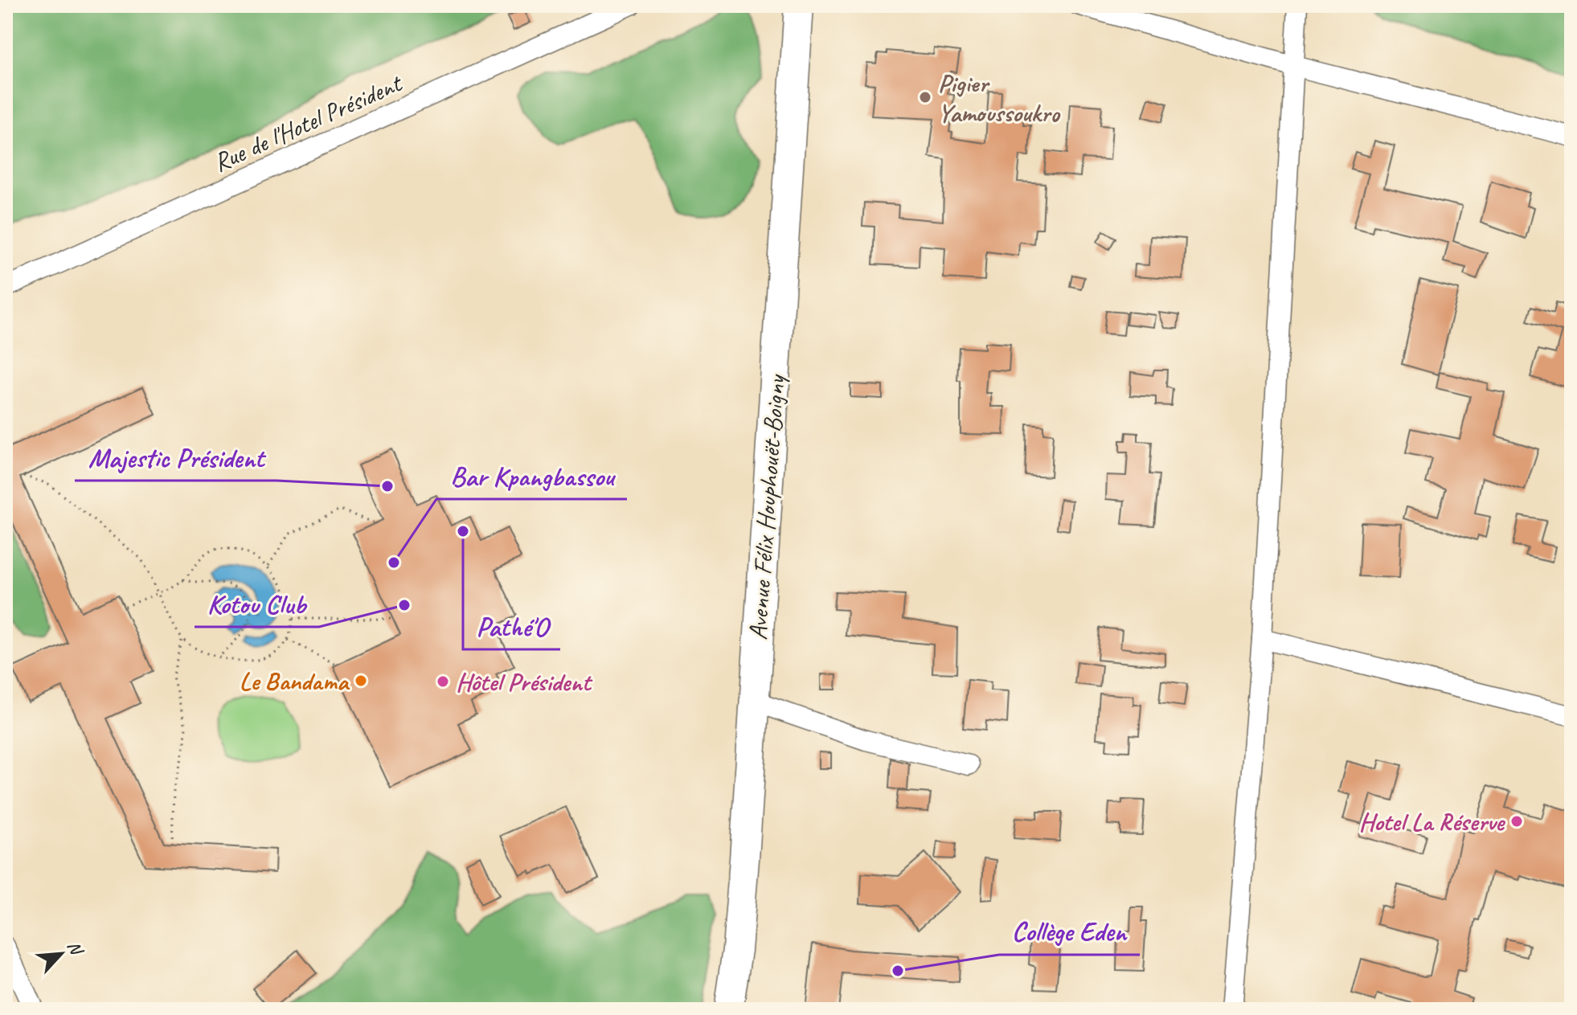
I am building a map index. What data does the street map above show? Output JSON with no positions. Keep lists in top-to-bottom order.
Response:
{
  "streets": {
    "highway": ["Avenue Félix Houphouët-Boigny"],
    "street": ["Rue de l'Hotel Président"]
  },
  "places": [
    "Pigier Yamoussoukro",
    "Majestic Président",
    "Pathé'O",
    "Bar Kpangbassou",
    "Kotou Club",
    "Le Bandama",
    "Hôtel Président",
    "Hotel La Réserve",
    "Collège Eden"
  ],
  "north": "top right"
}
